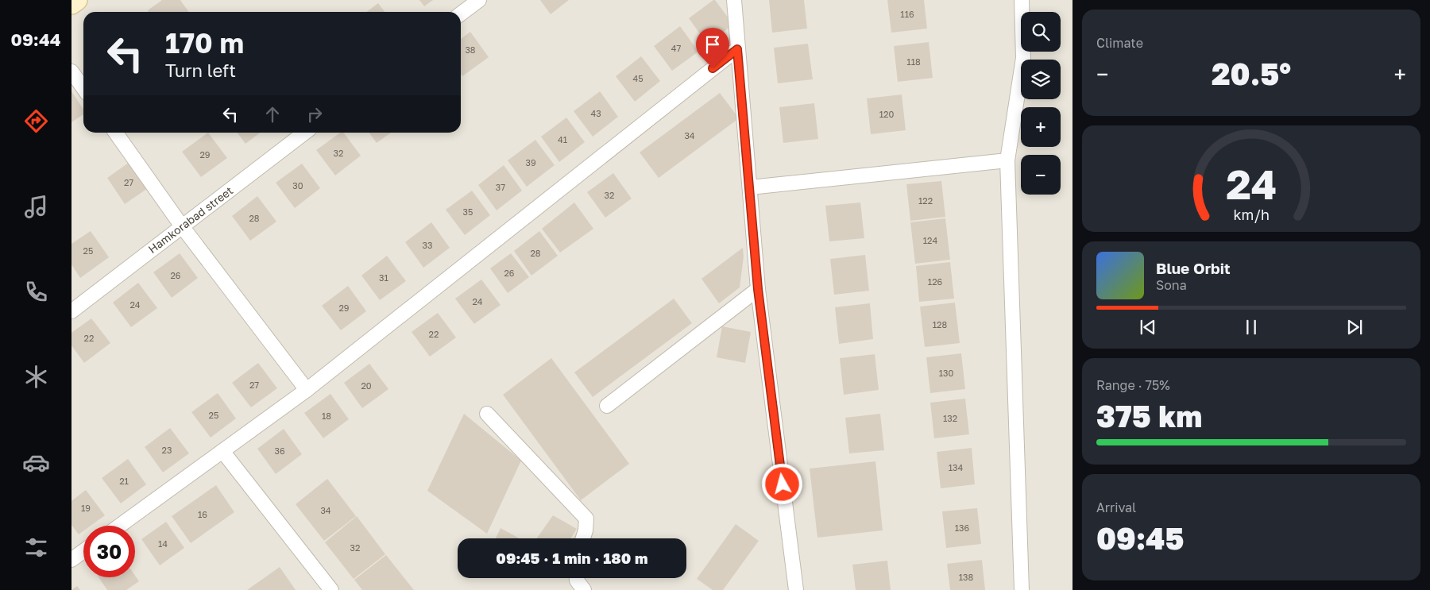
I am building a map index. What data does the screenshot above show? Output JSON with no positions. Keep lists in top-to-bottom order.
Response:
{
  "streets": {
    "street": ["Hamkorabad street"]
  },
  "house_numbers": [
    "116",
    "47",
    "38",
    "118",
    "45",
    "43",
    "120",
    "34",
    "41",
    "32",
    "29",
    "39",
    "27",
    "30",
    "37",
    "32",
    "122",
    "35",
    "28",
    "124",
    "33",
    "25",
    "28",
    "26",
    "26",
    "31",
    "126",
    "24",
    "24",
    "29",
    "128",
    "22",
    "22",
    "130",
    "27",
    "20",
    "25",
    "18",
    "132",
    "23",
    "36",
    "134",
    "21",
    "19",
    "34",
    "16",
    "136",
    "14",
    "32",
    "138"
  ],
  "page": {
    "tabs": "09:44",
    "tile": [
      "Climate",
      ["Range · 75%", "375 km"],
      ["Arrival", "09:45"]
    ],
    "map_buttons": ["+", "−"],
    "turn": ["170 m", "Turn left"],
    "heat": ["−", "20.5°", "+"],
    "song": ["Blue Orbit", "Sona"],
    "limit": "30",
    "trip": "09:45 · 1 min · 180 m",
    "gauge": ["24", "km/h"]
  }
}
